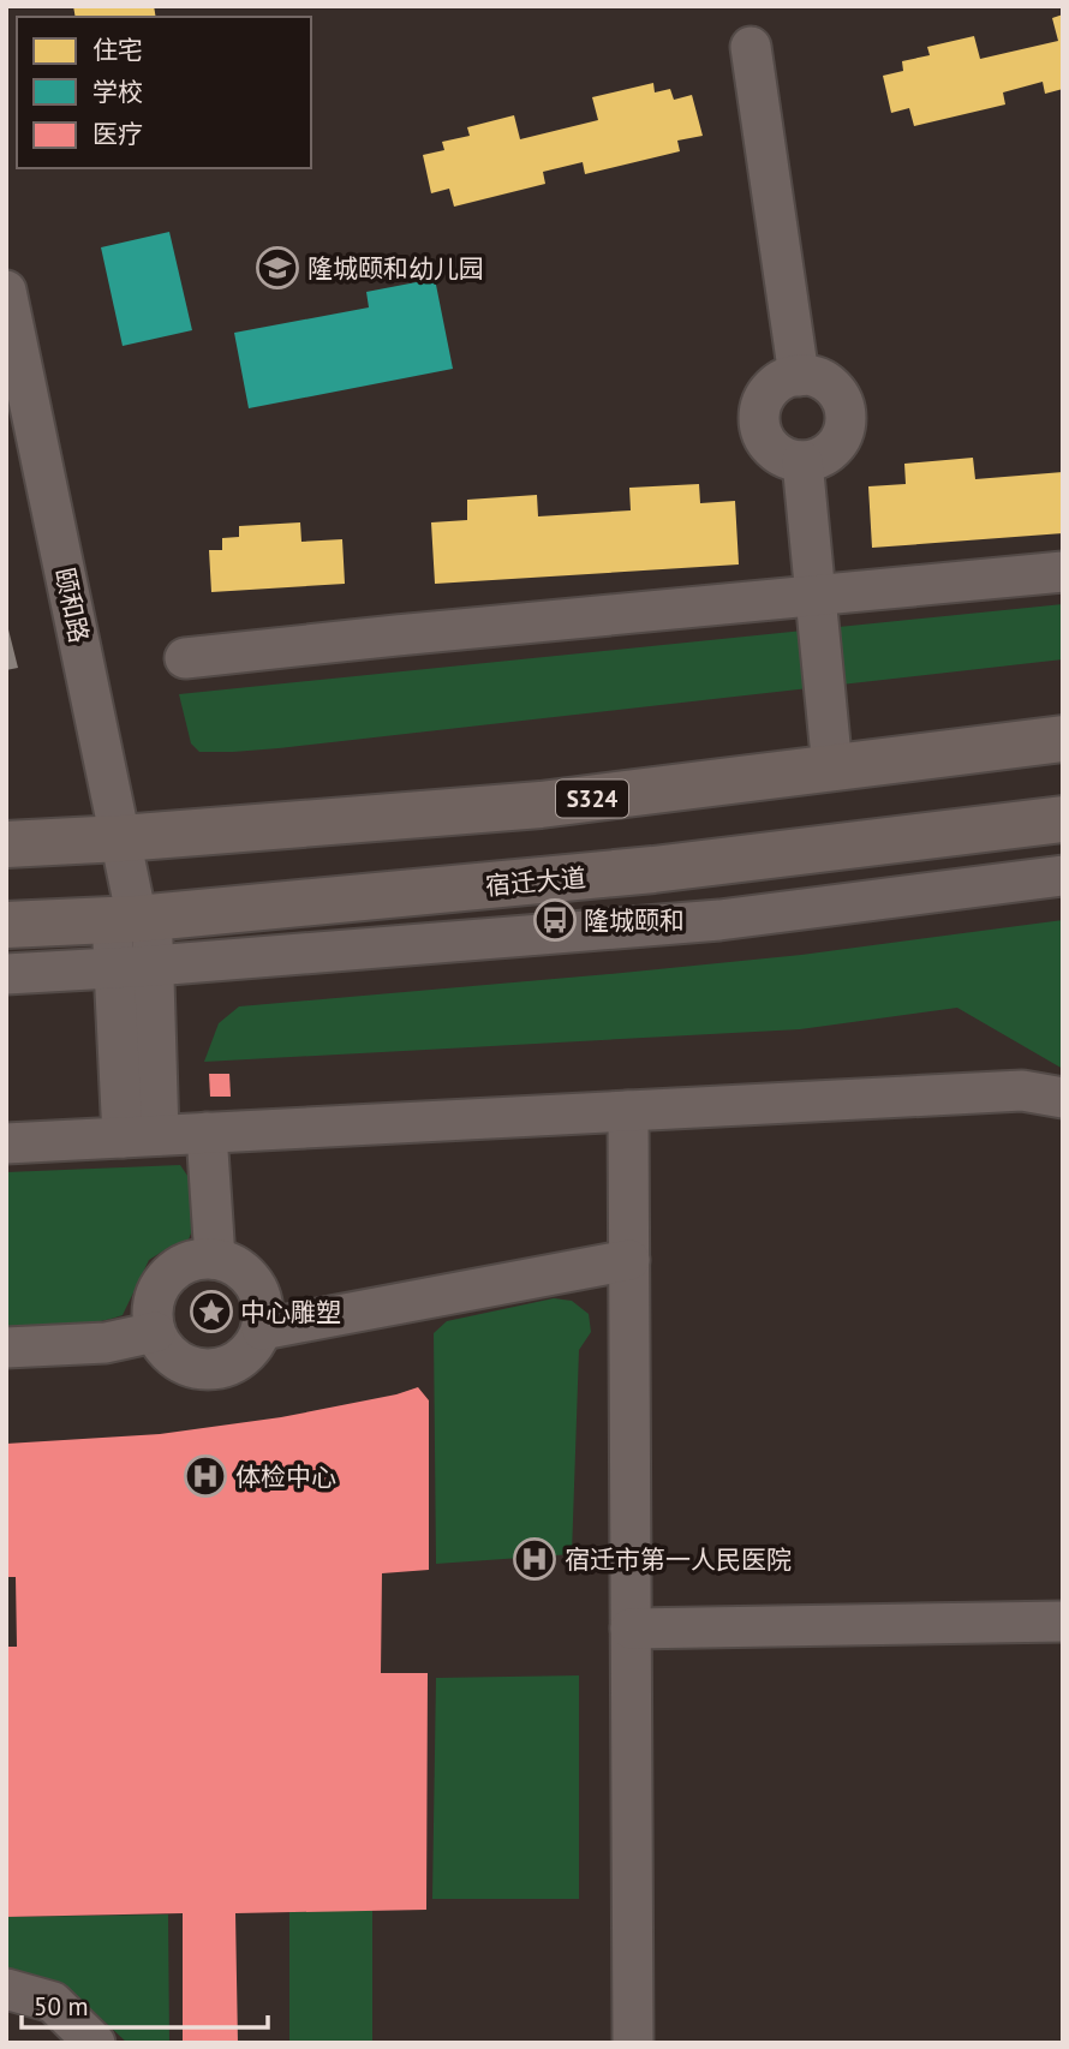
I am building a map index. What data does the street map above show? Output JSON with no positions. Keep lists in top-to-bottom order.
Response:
{
  "streets": {
    "main road": ["S324", "宿迁大道"],
    "street": ["颐和路"]
  },
  "crossings": [
    ["颐和路", "S324"],
    ["颐和路", "宿迁大道"]
  ],
  "places": {
    "school or university": ["隆城颐和幼儿园"],
    "bus stop": ["隆城颐和"],
    "place": ["中心雕塑"],
    "hospital": ["体检中心", "宿迁市第一人民医院"]
  },
  "legend": ["住宅", "学校", "医疗"],
  "scale_bar": "50 m"
}
